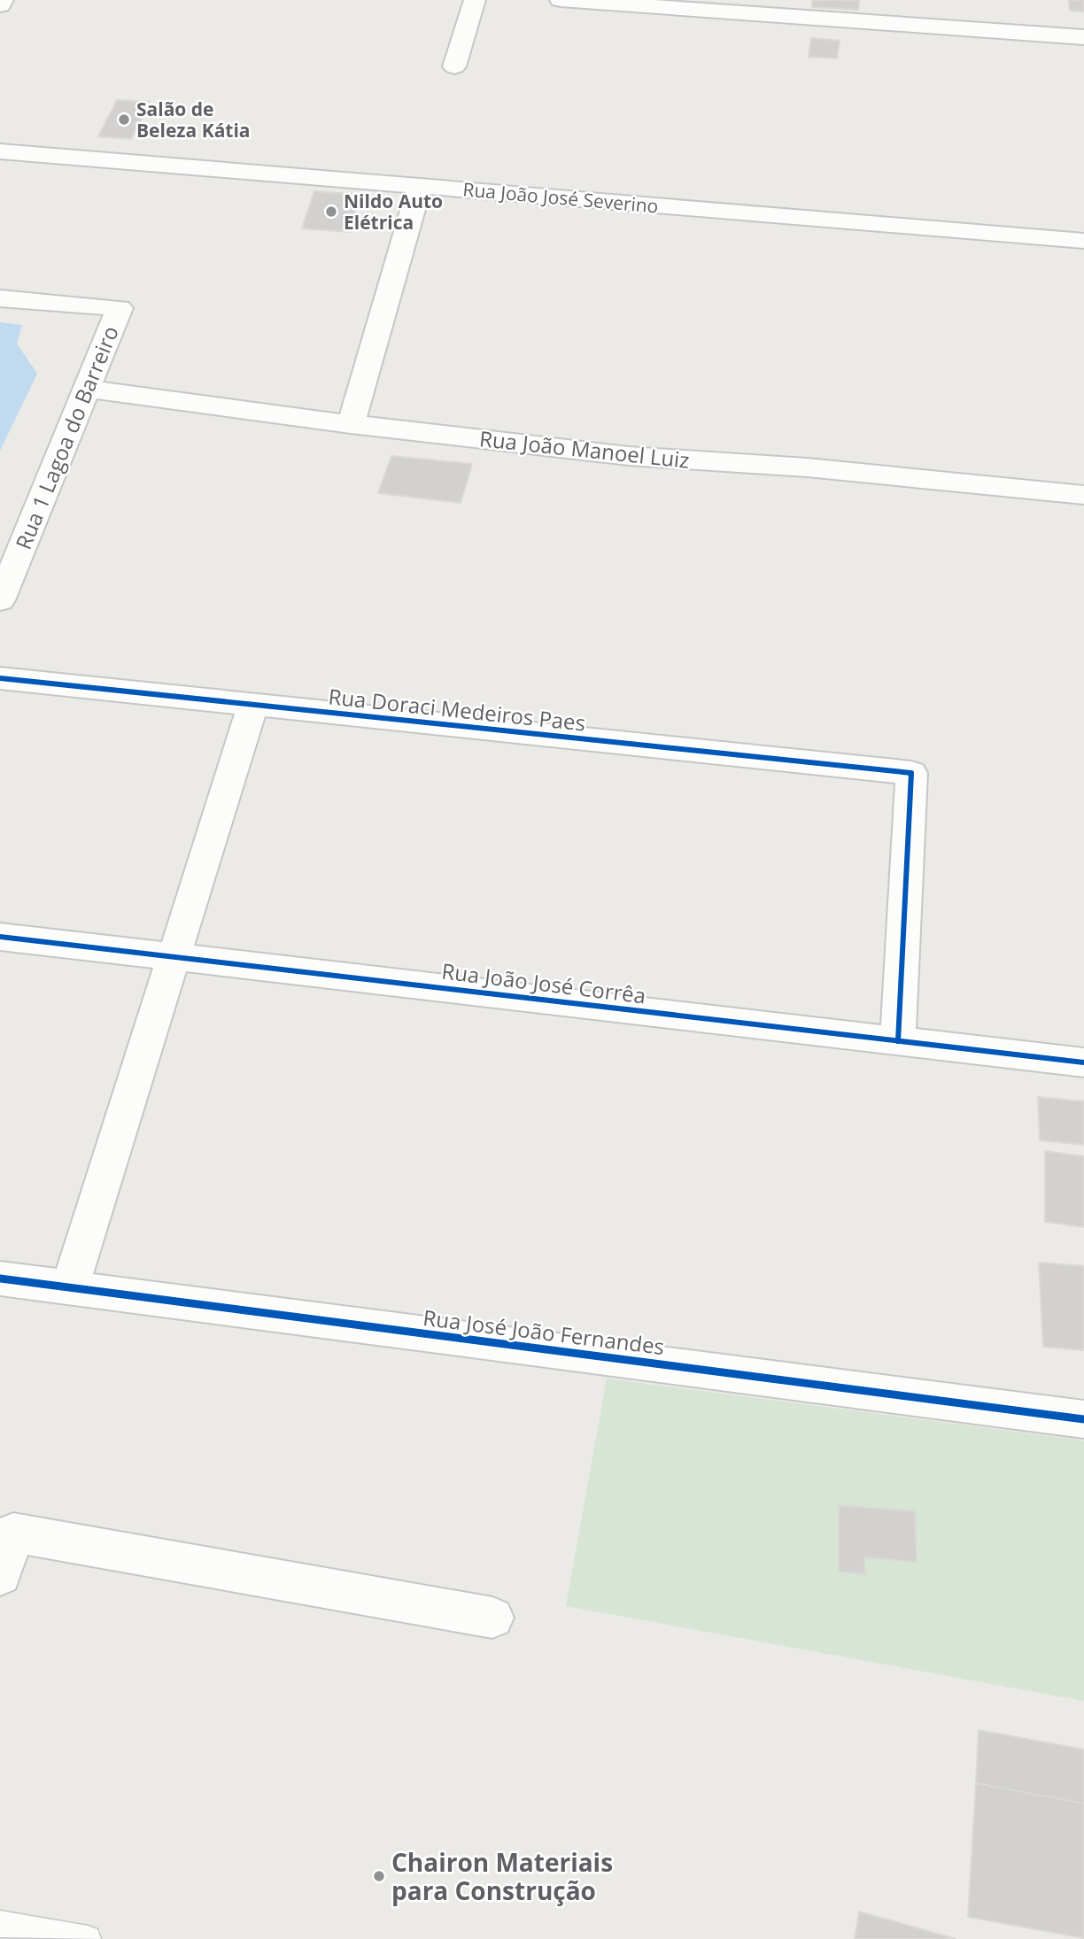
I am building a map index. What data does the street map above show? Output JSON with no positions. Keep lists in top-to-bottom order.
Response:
{
  "streets": {
    "street": [
      "Rua João José Severino",
      "Rua 1 Lagoa do Barreiro",
      "Rua João Manoel Luiz",
      "Rua Doraci Medeiros Paes",
      "Rua João José Corrêa",
      "Rua José João Fernandes"
    ]
  },
  "crossings": [
    ["Rua 1 Lagoa do Barreiro", "Rua João Manoel Luiz"],
    ["Rua Doraci Medeiros Paes", "Rua João José Corrêa"]
  ],
  "places": ["Salão de Beleza Kátia", "Nildo Auto Elétrica", "Chairon Materiais para Construção"]
}
